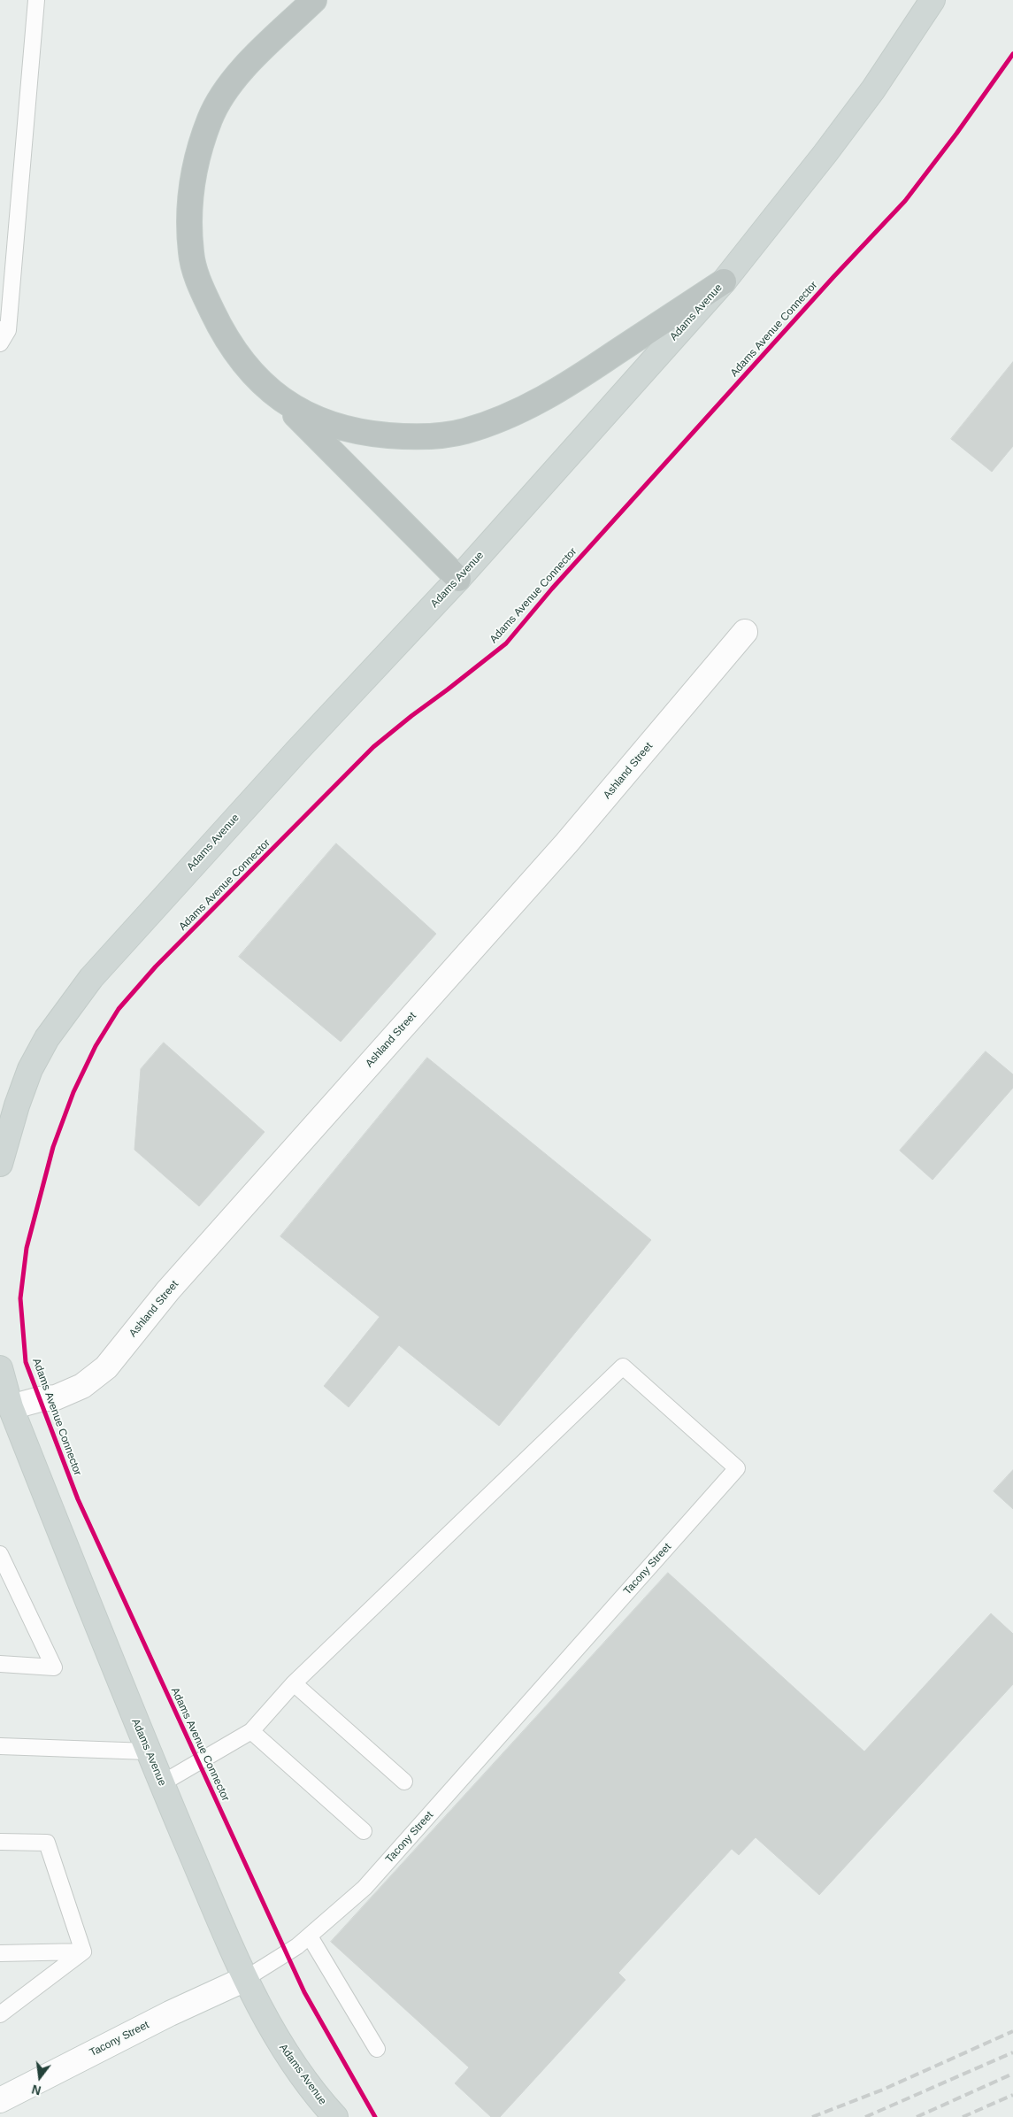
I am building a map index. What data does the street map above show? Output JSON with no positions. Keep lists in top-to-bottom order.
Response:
{
  "streets": {
    "main road": ["Adams Avenue"],
    "street": ["Ashland Street", "Tacony Street"],
    "cycle path": ["Adams Avenue Connector"]
  },
  "crossings": [
    ["Adams Avenue", "Ashland Street"],
    ["Adams Avenue", "Tacony Street"]
  ],
  "north": "bottom"
}
